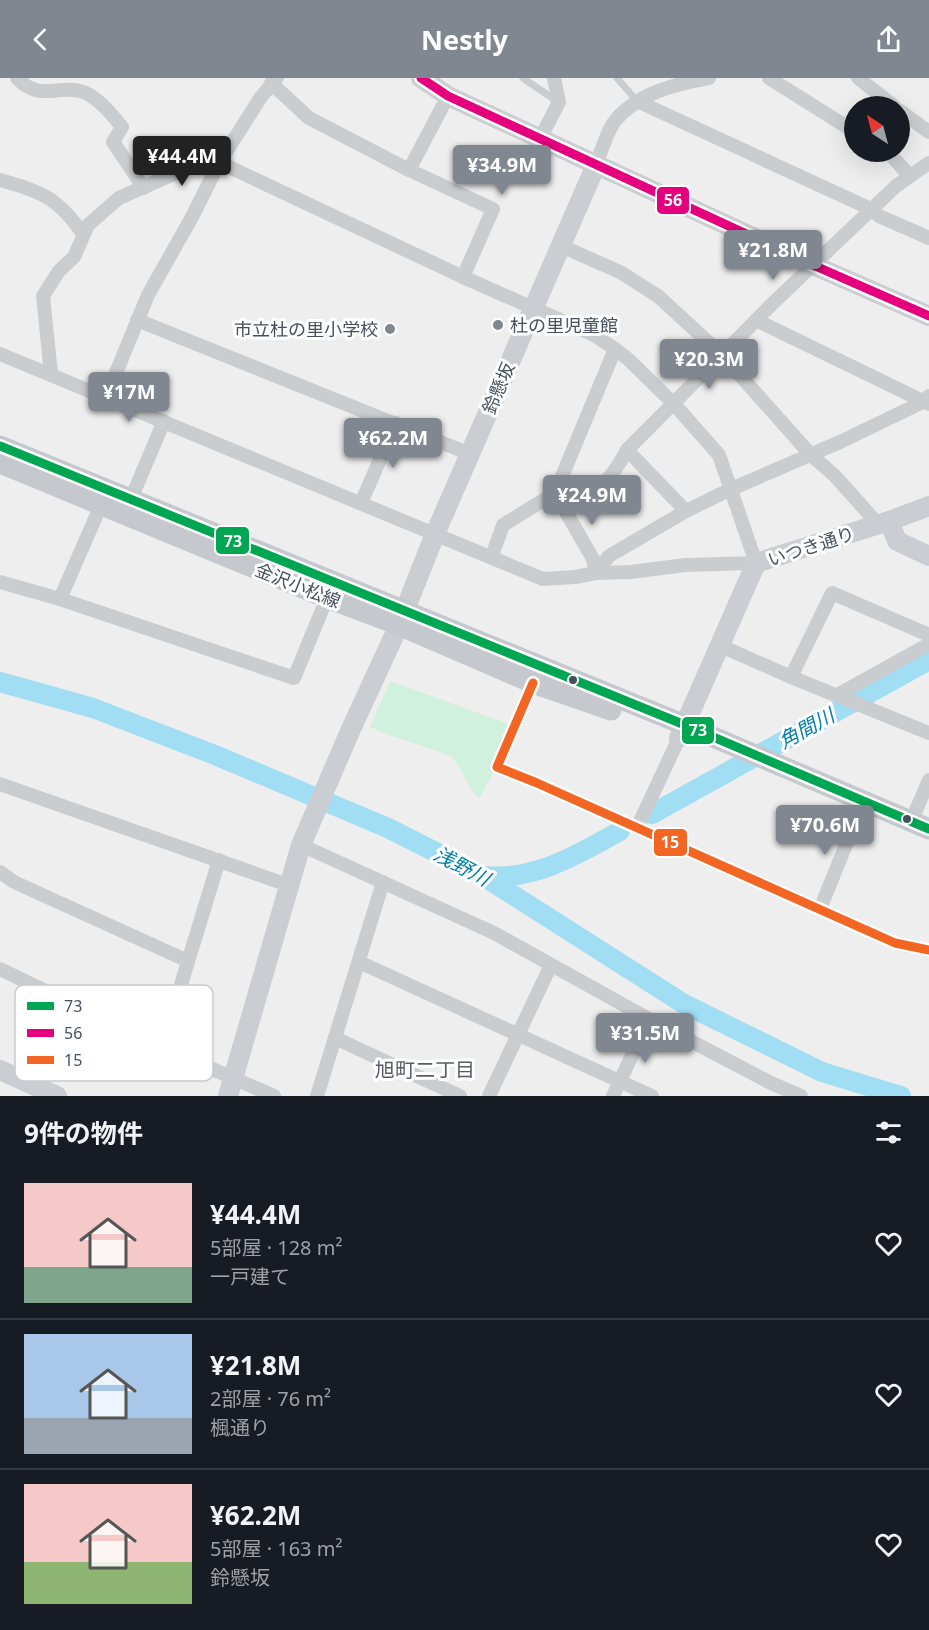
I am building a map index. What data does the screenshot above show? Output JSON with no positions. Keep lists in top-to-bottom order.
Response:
{
  "streets": {
    "main road": ["金沢小松線"],
    "street": ["鈴懸坂", "いつき通り"]
  },
  "crossings": [
    ["鈴懸坂", "金沢小松線"],
    ["いつき通り", "金沢小松線"]
  ],
  "districts": ["旭町二丁目"],
  "water": ["角間川", "浅野川"],
  "places": ["杜の里児童館", "市立杜の里小学校"],
  "lines": ["transit line 56", "transit line 73", "transit line 15"],
  "legend": ["73", "56", "15"],
  "north": "top left",
  "page": {
    "header": "Nestly",
    "price": [
      "¥44.4M",
      "¥34.9M",
      "¥21.8M",
      "¥20.3M",
      "¥17M",
      "¥62.2M",
      "¥24.9M",
      "¥70.6M",
      "¥31.5M"
    ],
    "heading": "9件の物件",
    "list": [
      {
        "name": "¥44.4M",
        "note": "5部屋 · 128 m² · 一戸建て"
      },
      {
        "name": "¥21.8M",
        "note": "2部屋 · 76 m² · 楓通り"
      },
      {
        "name": "¥62.2M",
        "note": "5部屋 · 163 m² · 鈴懸坂"
      }
    ]
  }
}
